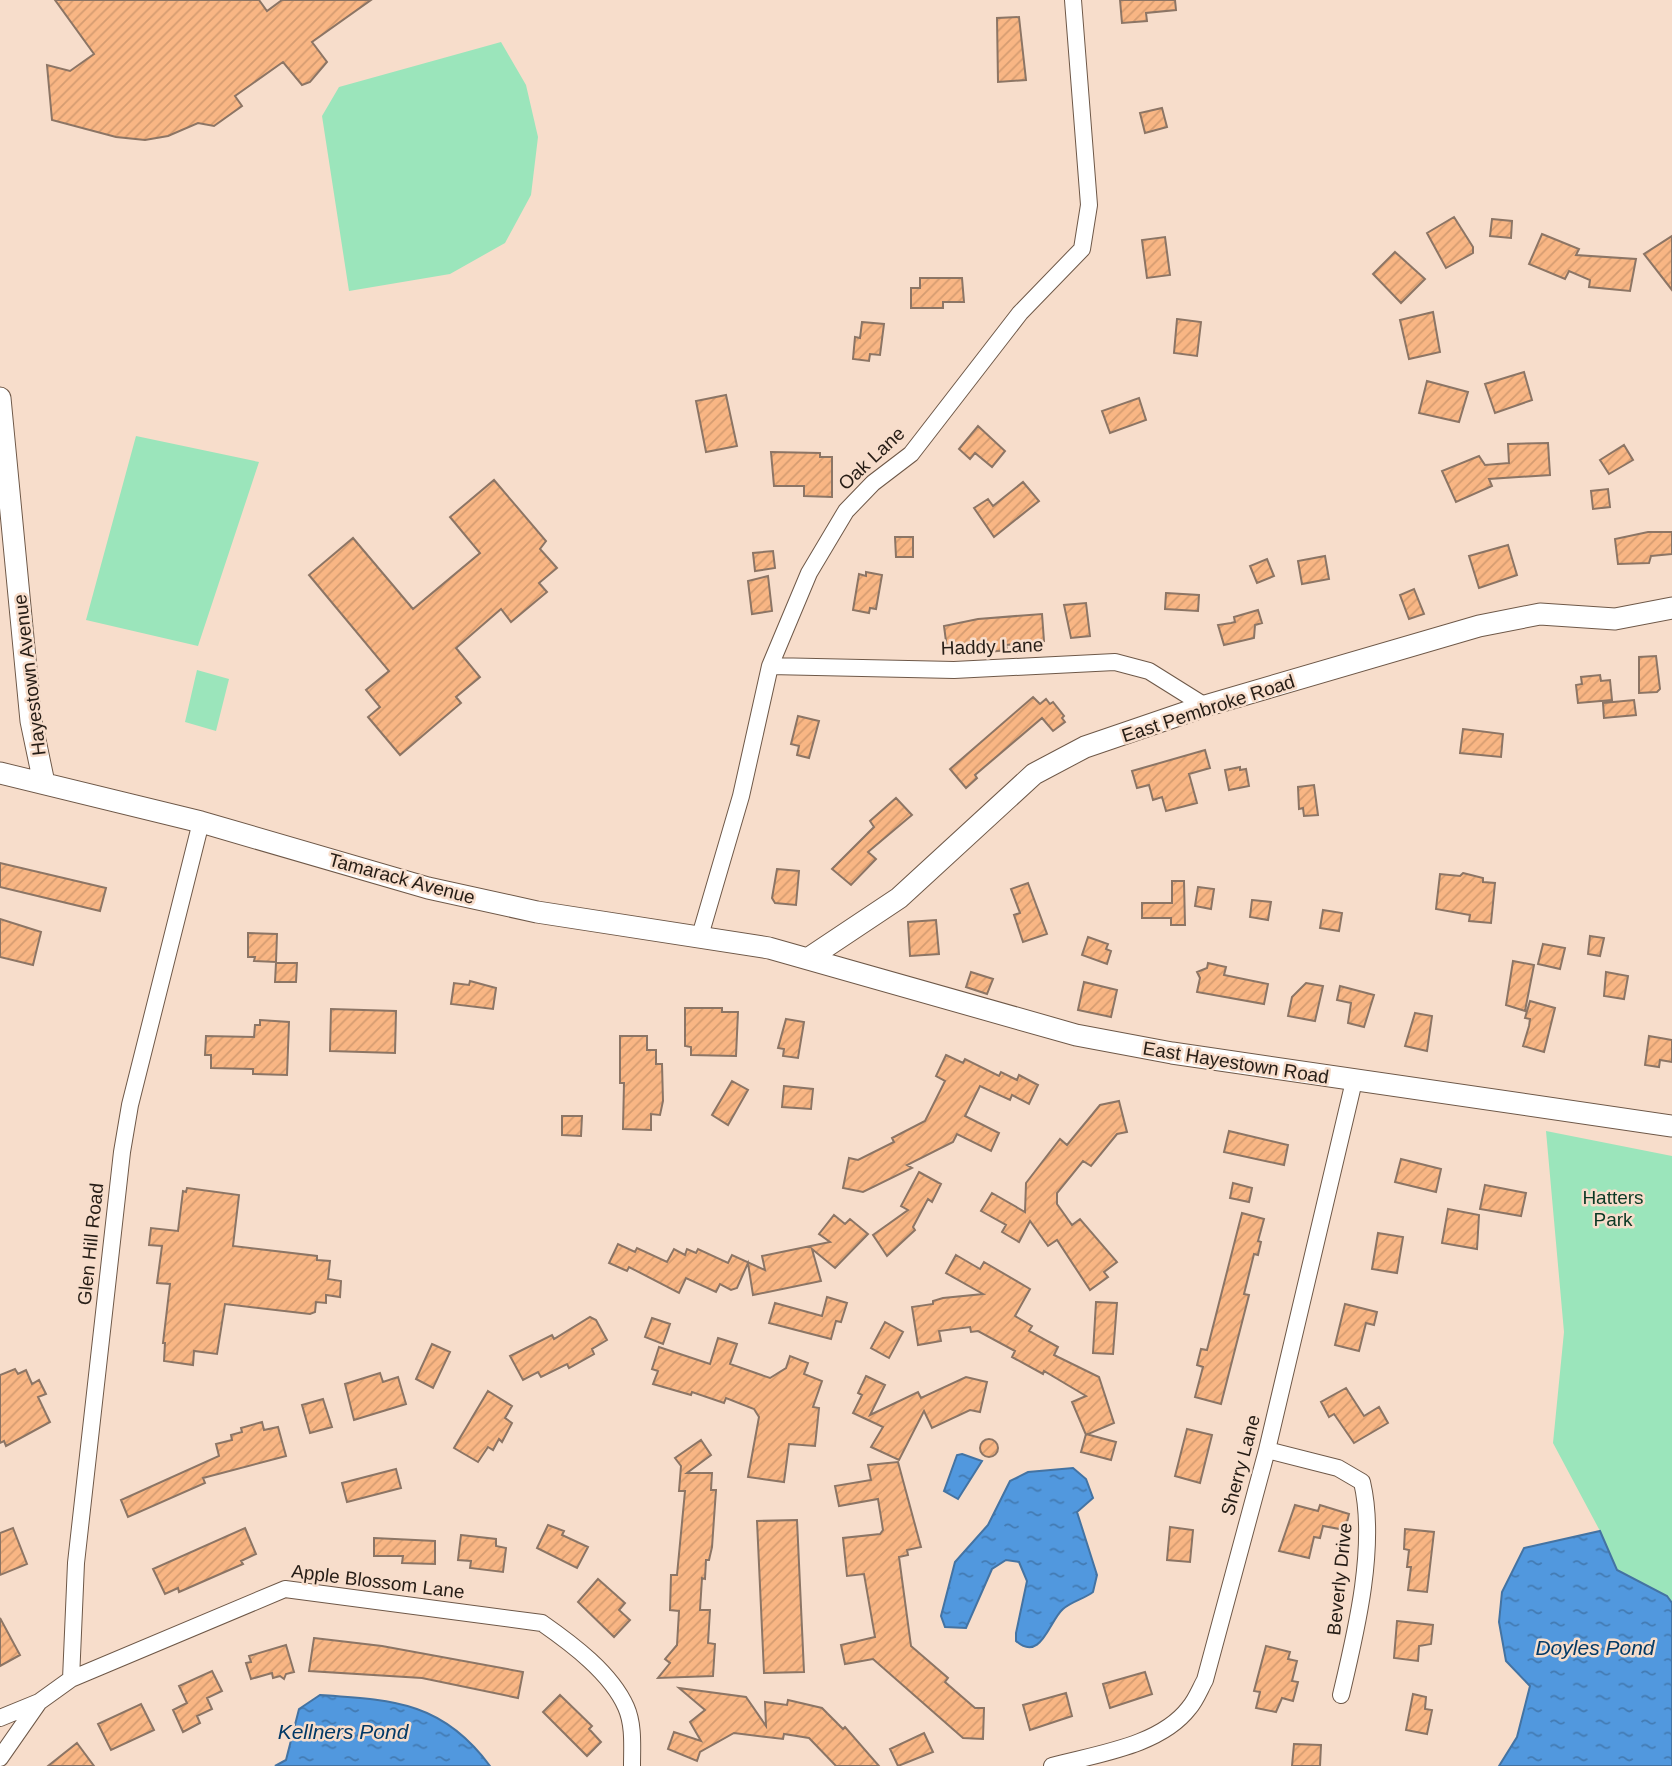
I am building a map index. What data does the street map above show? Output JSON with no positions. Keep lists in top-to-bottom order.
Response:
{
  "streets": {
    "street": [
      "Oak Lane",
      "Haddy Lane",
      "Hayestown Avenue",
      "East Pembroke Road",
      "Tamarack Avenue",
      "East Hayestown Road",
      "Glen Hill Road",
      "Sherry Lane",
      "Beverly Drive",
      "Apple Blossom Lane"
    ]
  },
  "crossings": [
    ["Oak Lane", "Haddy Lane"],
    ["Oak Lane", "Tamarack Avenue"],
    ["Haddy Lane", "East Pembroke Road"],
    ["Hayestown Avenue", "Tamarack Avenue"],
    ["East Pembroke Road", "Tamarack Avenue"],
    ["East Pembroke Road", "East Hayestown Road"],
    ["Tamarack Avenue", "East Hayestown Road"],
    ["Tamarack Avenue", "Glen Hill Road"],
    ["East Hayestown Road", "Sherry Lane"],
    ["Glen Hill Road", "Apple Blossom Lane"],
    ["Sherry Lane", "Beverly Drive"]
  ],
  "water": ["Doyles Pond", "Kellners Pond"],
  "parks": ["Hatters Park"]
}
